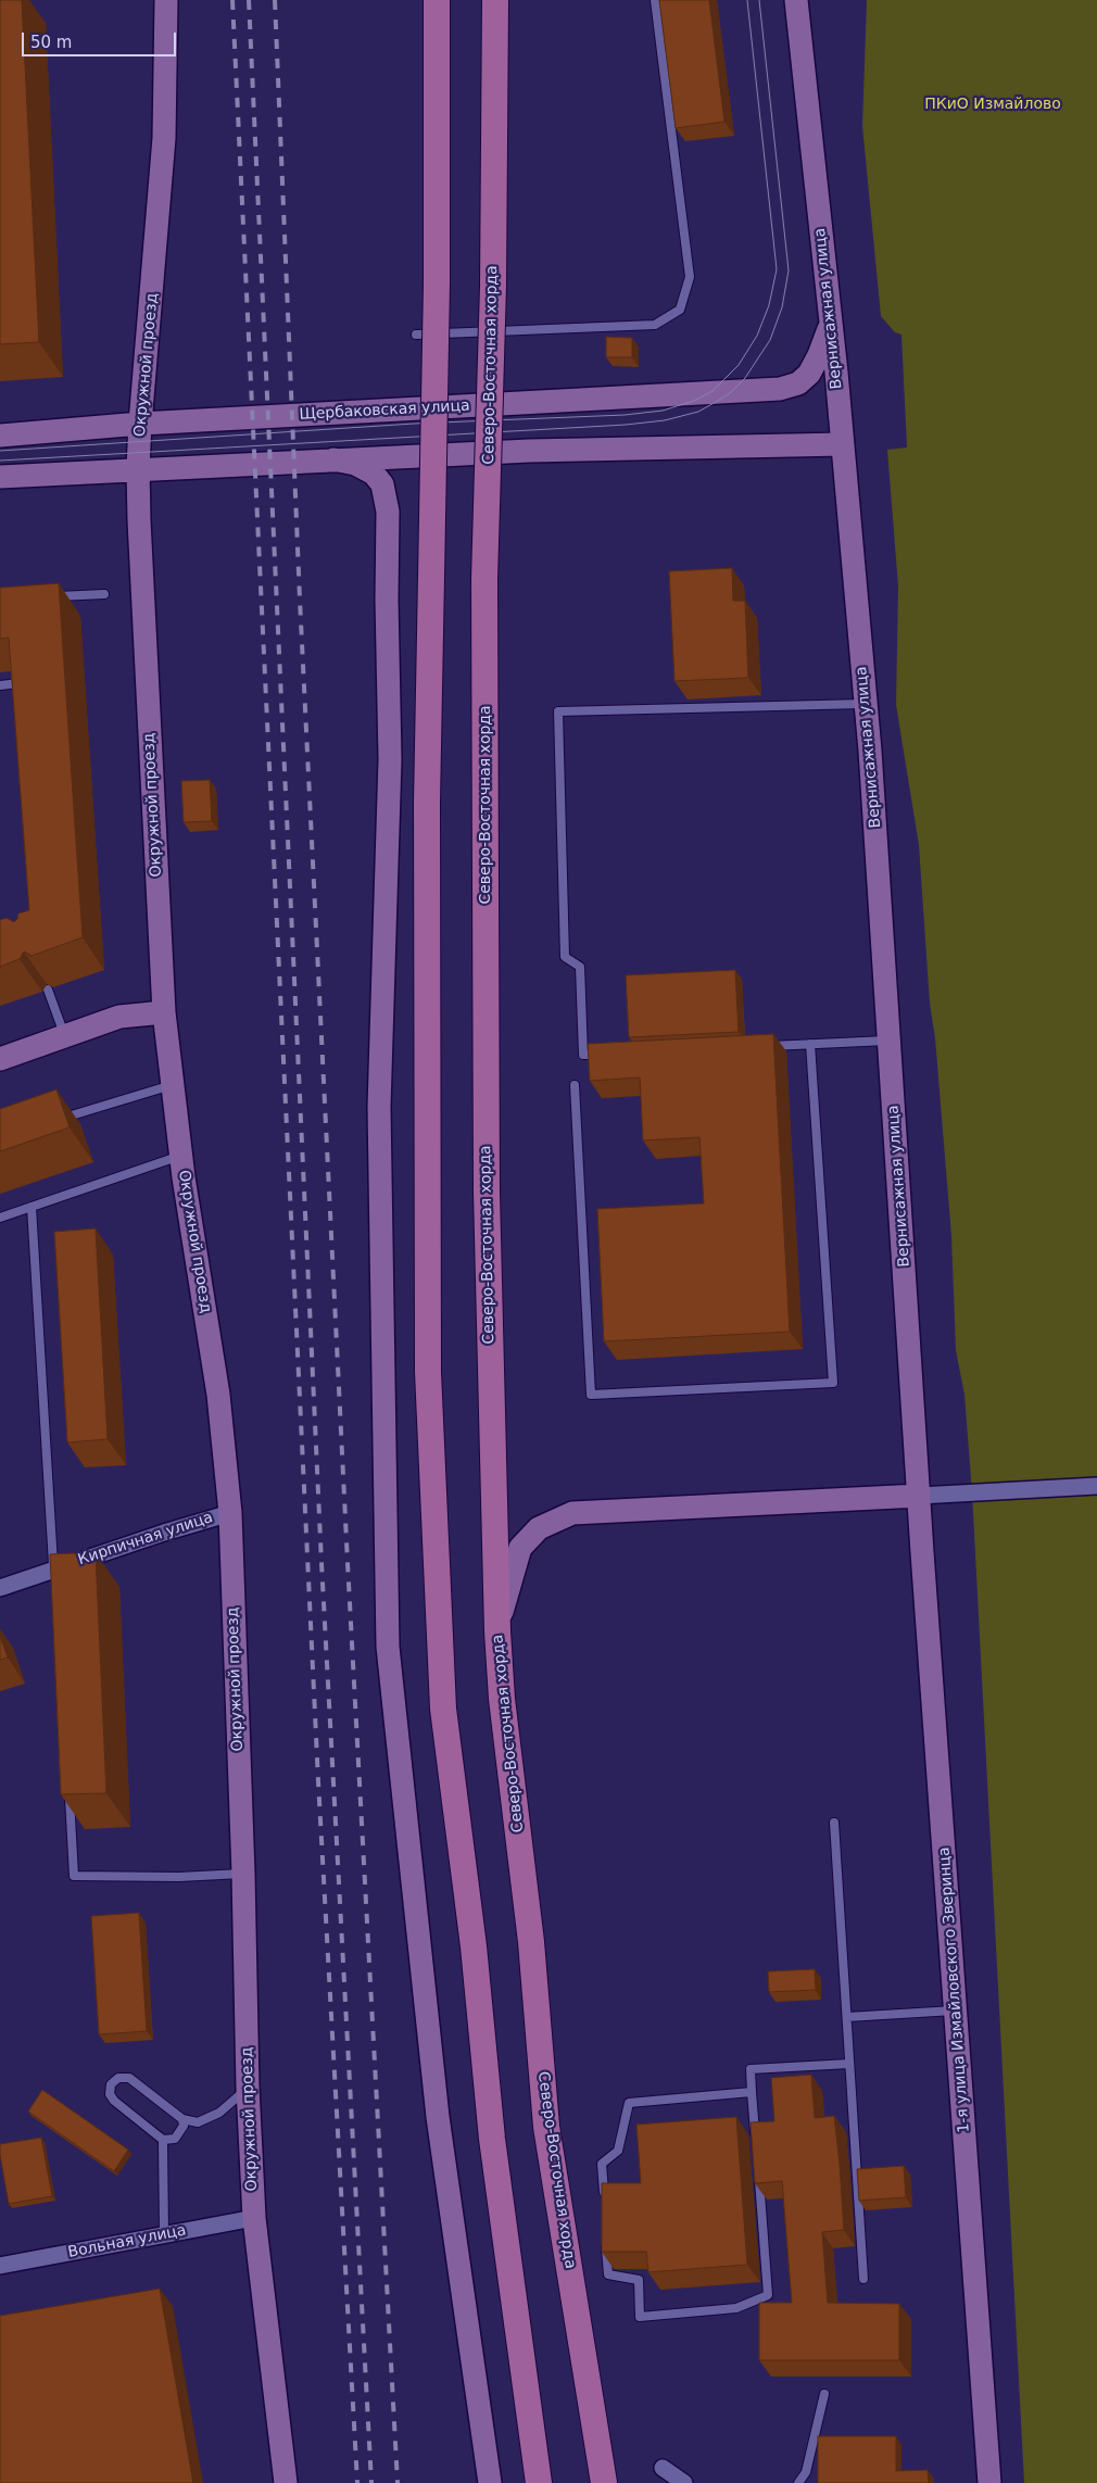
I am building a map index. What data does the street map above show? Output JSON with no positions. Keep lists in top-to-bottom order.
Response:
{
  "streets": {
    "main road": [
      "Вернисажная улица",
      "Окружной проезд",
      "Северо-Восточная хорда",
      "Щербаковская улица",
      "1-я улица Измайловского Зверинца"
    ],
    "street": ["Кирпичная улица", "Вольная улица"]
  },
  "crossings": [
    ["Вернисажная улица", "Щербаковская улица"],
    ["Вернисажная улица", "1-я улица Измайловского Зверинца"],
    ["Окружной проезд", "Щербаковская улица"],
    ["Окружной проезд", "Кирпичная улица"],
    ["Окружной проезд", "Вольная улица"]
  ],
  "parks": ["ПКиО Измайлово"],
  "scale_bar": "50 m"
}
